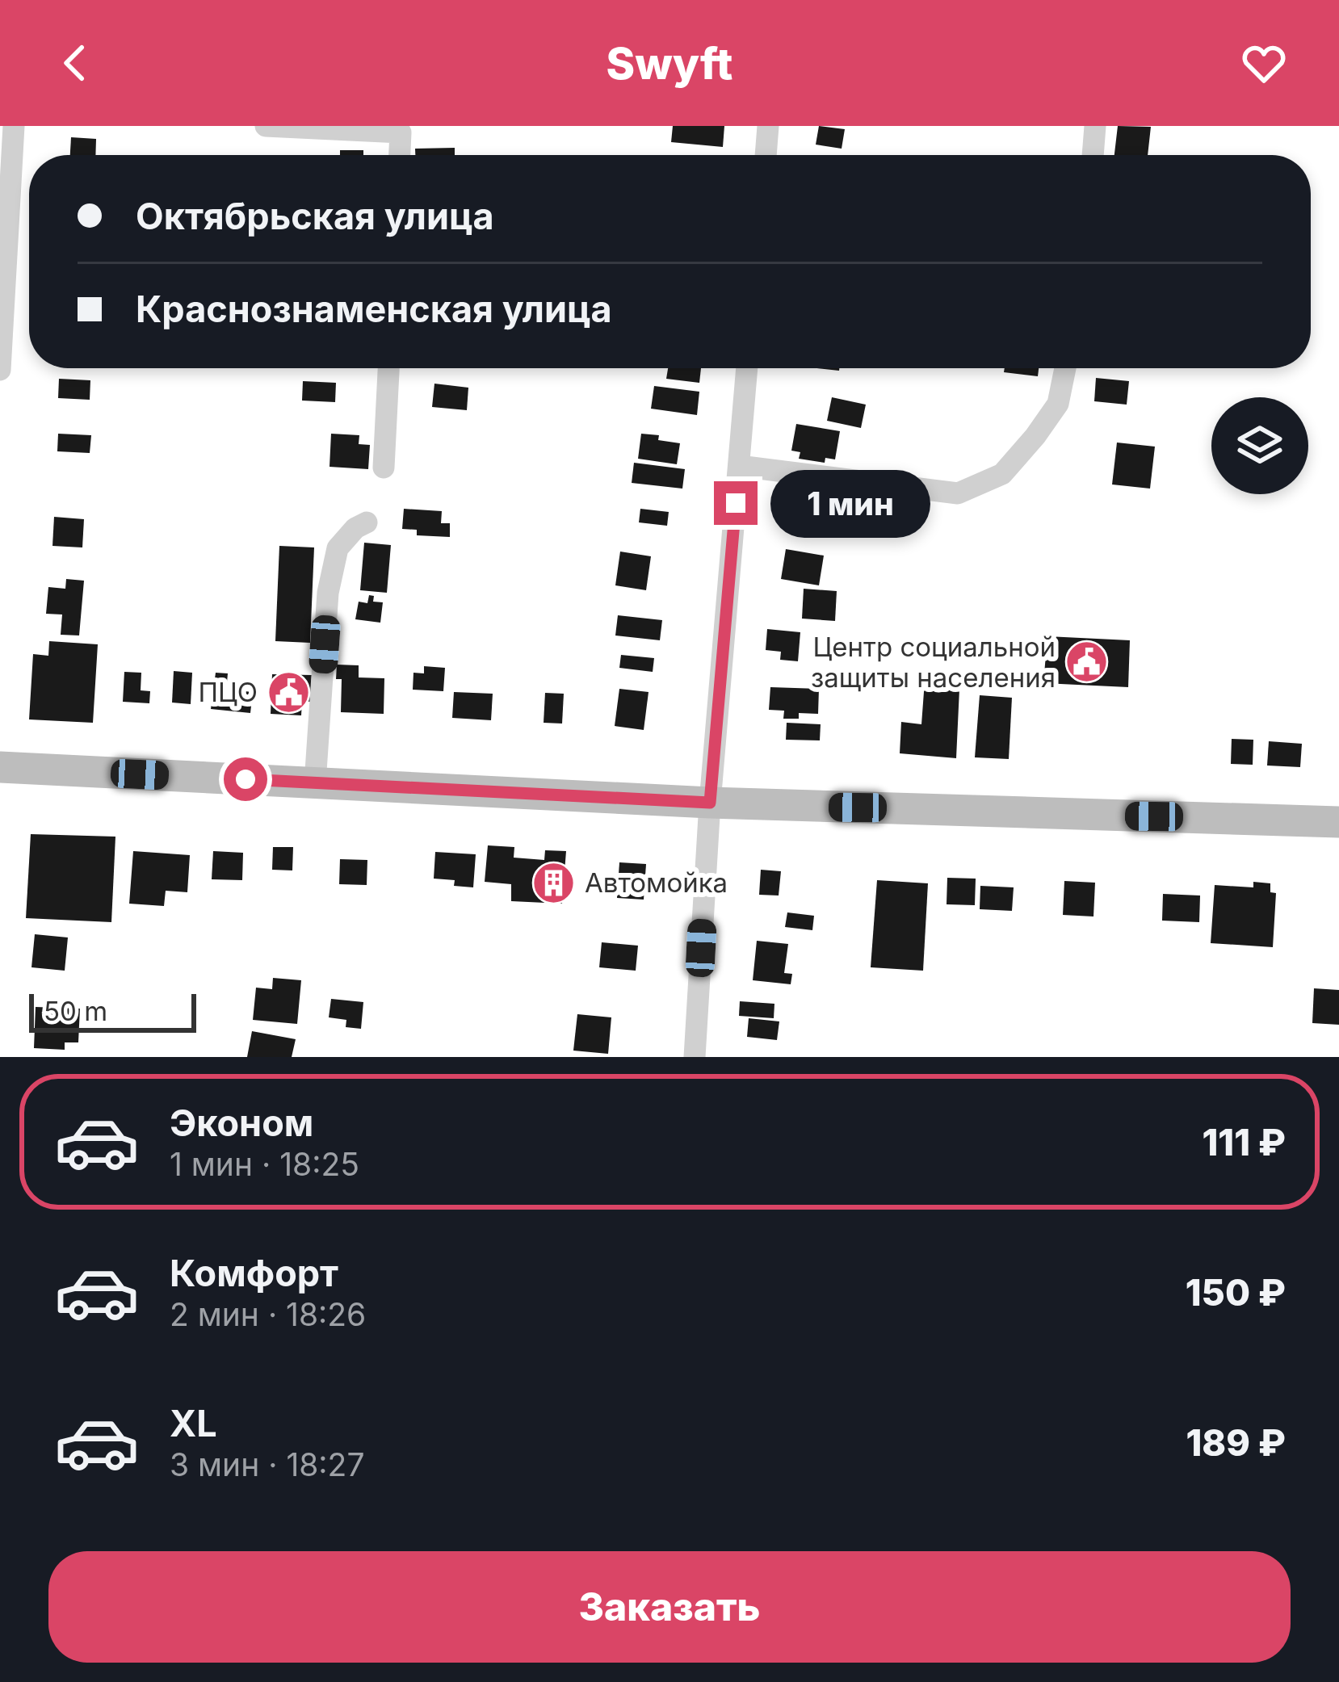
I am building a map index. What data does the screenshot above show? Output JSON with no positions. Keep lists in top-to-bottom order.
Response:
{
  "places": {
    "public building": ["Центр социальной защиты населения", "ПЦО"],
    "building": ["Автомойка"]
  },
  "scale_bar": "50 m",
  "page": {
    "header": "Swyft",
    "banner": ["Октябрьская улица", "Краснознаменская улица"],
    "bubble": "1 мин",
    "scale": "50 m",
    "list": [
      {
        "name": "Эконом",
        "note": "1 мин · 18:25",
        "value": "111 ₽"
      },
      {
        "name": "Комфорт",
        "note": "2 мин · 18:26",
        "value": "150 ₽"
      },
      {
        "name": "XL",
        "note": "3 мин · 18:27",
        "value": "189 ₽"
      }
    ],
    "buttons": "Заказать"
  }
}
